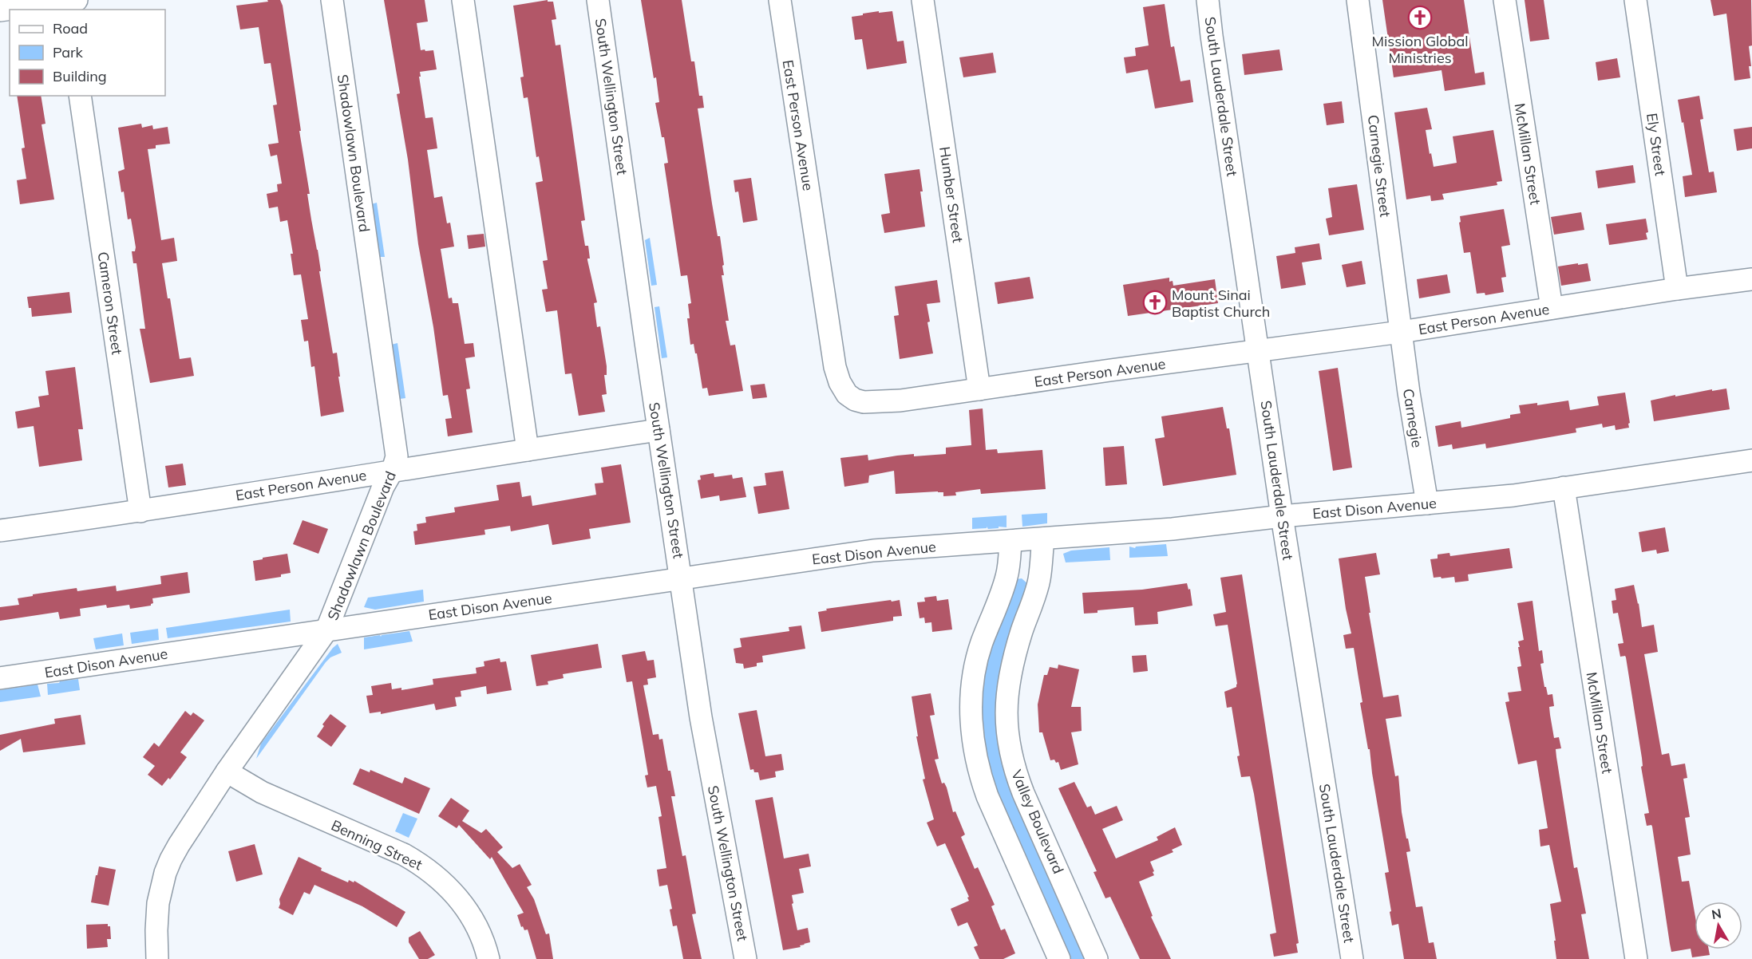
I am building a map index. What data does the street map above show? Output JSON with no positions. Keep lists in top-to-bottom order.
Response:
{
  "streets": {
    "street": [
      "South Wellington Street",
      "South Lauderdale Street",
      "East Person Avenue",
      "Ely Street",
      "Shadowlawn Boulevard",
      "McMillan Street",
      "Carnegie Street",
      "Humber Street",
      "Cameron Street",
      "Carnegie",
      "East Dison Avenue",
      "Valley Boulevard",
      "Benning Street"
    ]
  },
  "crossings": [
    ["South Wellington Street", "East Person Avenue"],
    ["South Wellington Street", "East Dison Avenue"],
    ["South Lauderdale Street", "East Person Avenue"],
    ["South Lauderdale Street", "East Dison Avenue"],
    ["East Person Avenue", "Ely Street"],
    ["East Person Avenue", "Shadowlawn Boulevard"],
    ["East Person Avenue", "McMillan Street"],
    ["East Person Avenue", "Carnegie Street"],
    ["East Person Avenue", "Humber Street"],
    ["East Person Avenue", "Cameron Street"],
    ["East Person Avenue", "Carnegie"],
    ["Shadowlawn Boulevard", "East Dison Avenue"],
    ["Shadowlawn Boulevard", "Benning Street"],
    ["McMillan Street", "East Dison Avenue"],
    ["Carnegie Street", "Carnegie"],
    ["Carnegie", "East Dison Avenue"],
    ["East Dison Avenue", "Valley Boulevard"]
  ],
  "places": {
    "church": ["Mission Global Ministries", "Mount Sinai Baptist Church"]
  },
  "legend": ["Road", "Park", "Building"],
  "north": "top"
}
